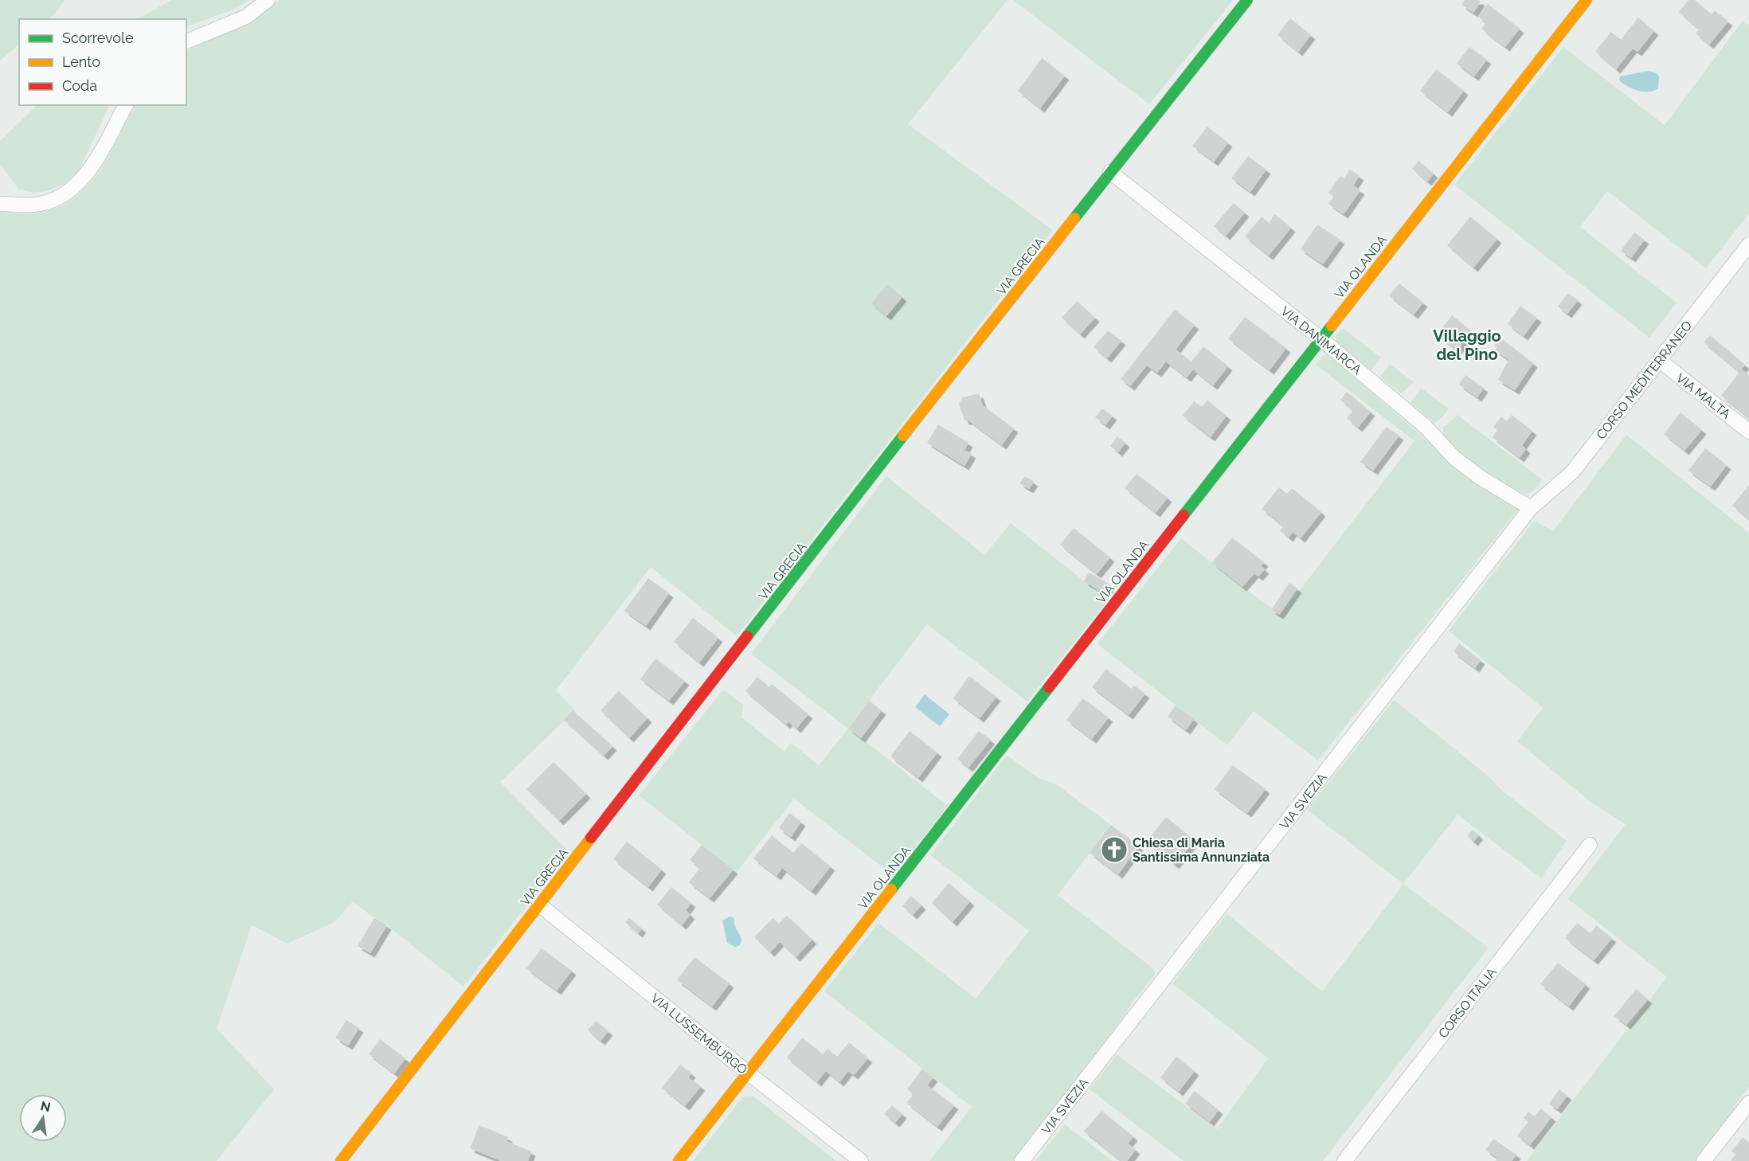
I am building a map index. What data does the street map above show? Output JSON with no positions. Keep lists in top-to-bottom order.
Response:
{
  "streets": {
    "street": [
      "VIA GRECIA",
      "VIA OLANDA",
      "VIA DANIMARCA",
      "CORSO MEDITERRANEO",
      "VIA MALTA",
      "VIA SVEZIA",
      "CORSO ITALIA",
      "VIA LUSSEMBURGO"
    ]
  },
  "crossings": [
    ["VIA GRECIA", "VIA DANIMARCA"],
    ["VIA GRECIA", "VIA LUSSEMBURGO"],
    ["VIA OLANDA", "VIA DANIMARCA"],
    ["VIA OLANDA", "VIA LUSSEMBURGO"],
    ["VIA DANIMARCA", "CORSO MEDITERRANEO"],
    ["VIA DANIMARCA", "VIA SVEZIA"],
    ["CORSO MEDITERRANEO", "VIA MALTA"],
    ["CORSO MEDITERRANEO", "VIA SVEZIA"]
  ],
  "districts": ["Villaggio del Pino"],
  "places": {
    "church": ["Chiesa di Maria Santissima Annunziata"]
  },
  "legend": ["Scorrevole", "Lento", "Coda"],
  "north": "top"
}
